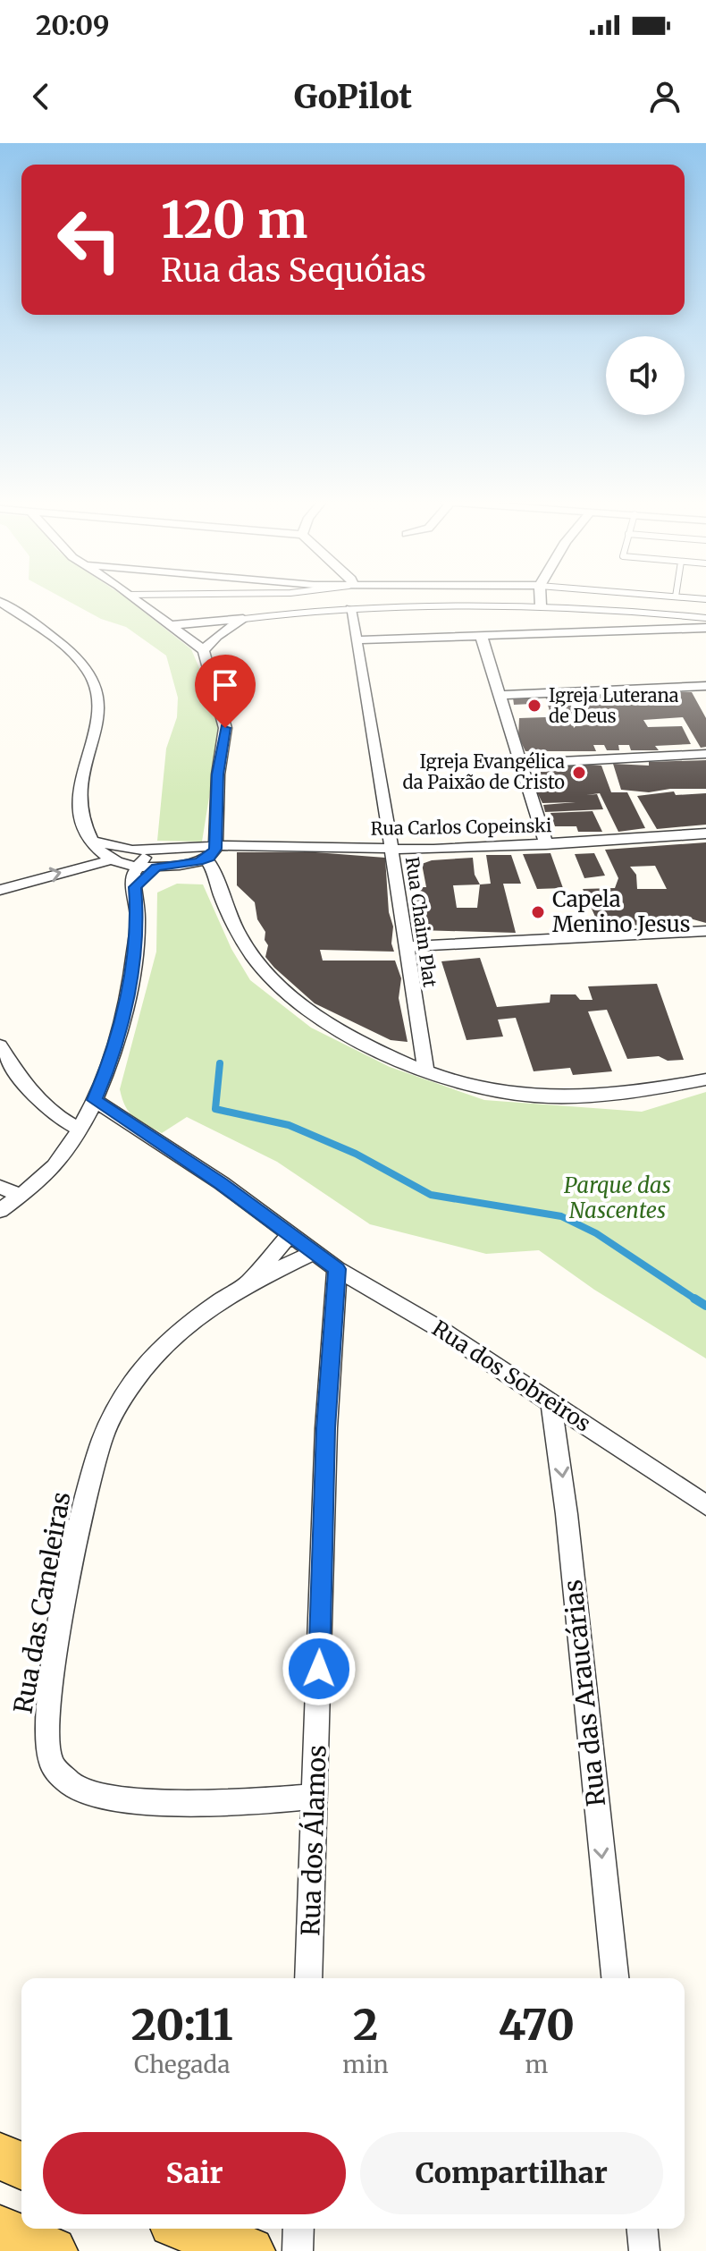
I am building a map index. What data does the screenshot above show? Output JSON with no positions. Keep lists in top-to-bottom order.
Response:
{
  "streets": {
    "street": [
      "Rua Carlos Copeinski",
      "Rua Chaim Plat",
      "Rua dos Sobreiros",
      "Rua das Caneleiras",
      "Rua das Araucárias",
      "Rua dos Álamos"
    ]
  },
  "crossings": [
    ["Rua Carlos Copeinski", "Rua Chaim Plat"],
    ["Rua dos Sobreiros", "Rua das Caneleiras"],
    ["Rua dos Sobreiros", "Rua das Araucárias"],
    ["Rua dos Sobreiros", "Rua dos Álamos"],
    ["Rua das Caneleiras", "Rua dos Álamos"]
  ],
  "one_way": ["Rua das Araucárias"],
  "parks": ["Parque das Nascentes"],
  "places": ["Igreja Luterana de Deus", "Igreja Evangélica da Paixão de Cristo", "Capela Menino Jesus"],
  "page": {
    "status": "20:09",
    "header": "GoPilot",
    "turn": ["120 m", "Rua das Sequóias"],
    "eta": [
      "20:11",
      "Chegada",
      "2",
      "min",
      "470",
      "m"
    ],
    "buttons": ["Sair", "Compartilhar"]
  }
}
